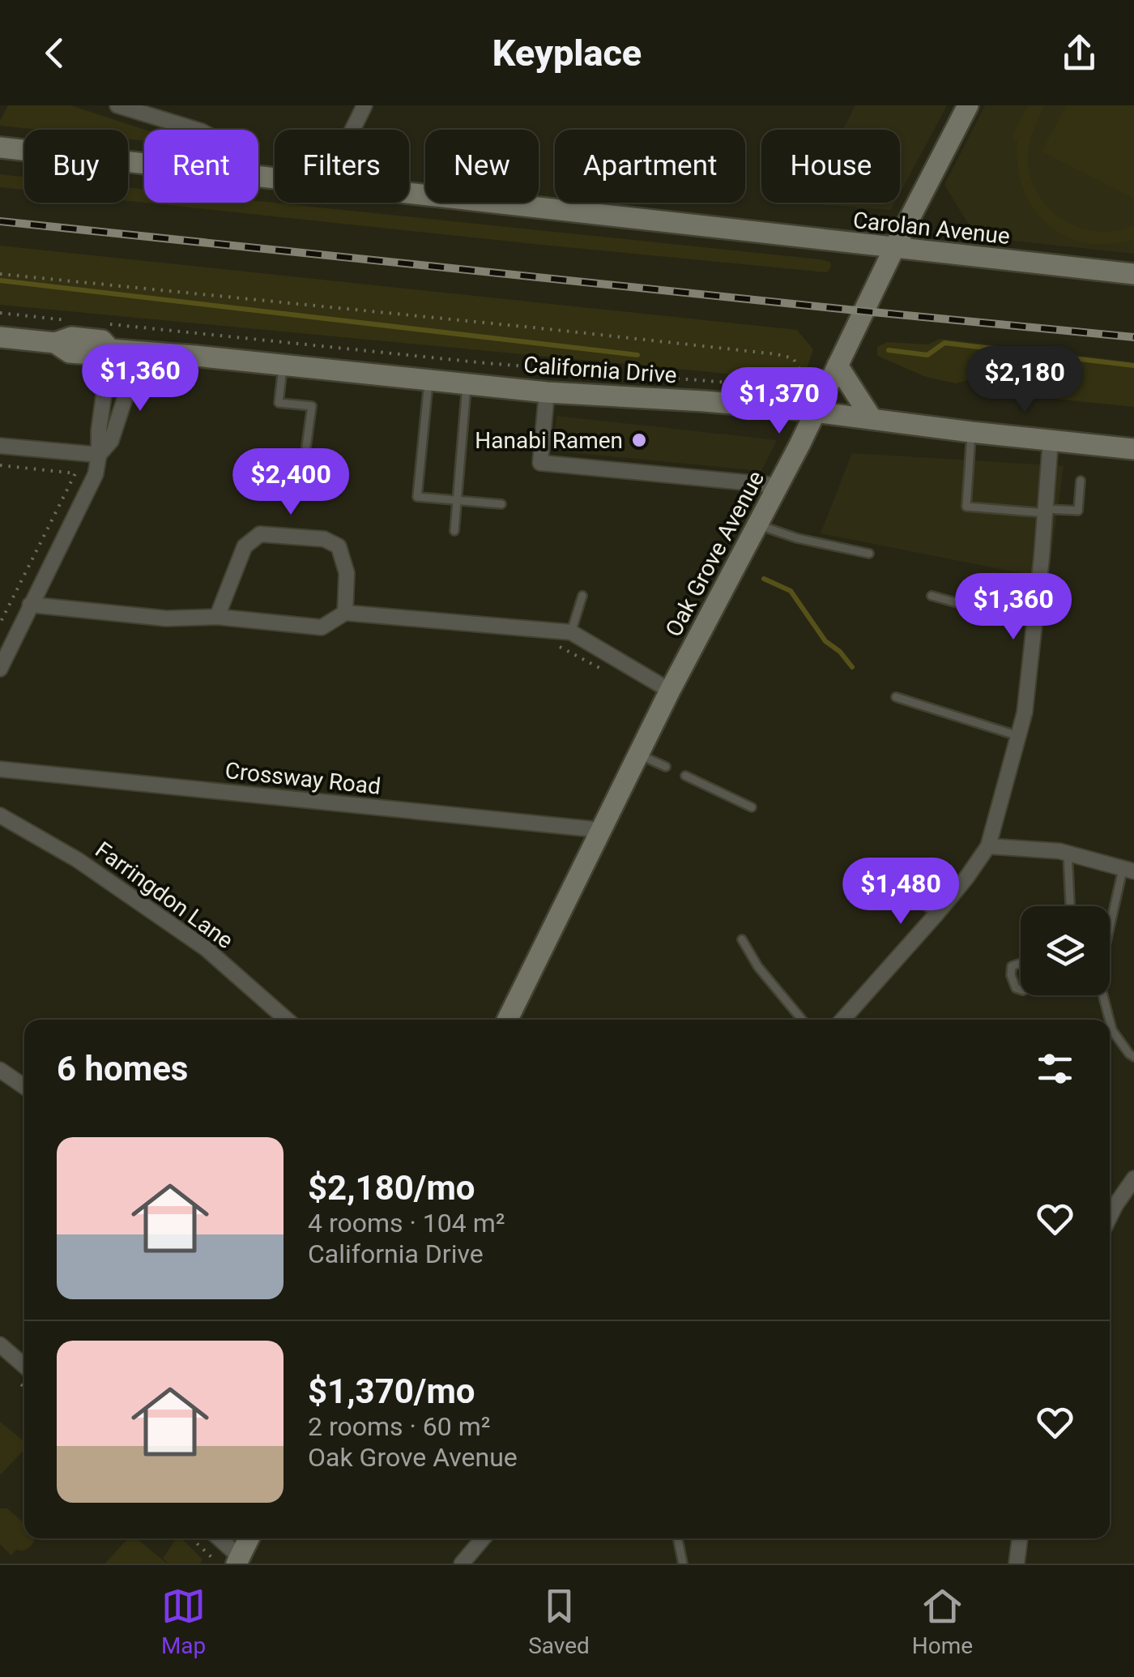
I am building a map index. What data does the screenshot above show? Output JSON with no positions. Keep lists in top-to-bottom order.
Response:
{
  "streets": {
    "street": [
      "Carolan Avenue",
      "California Drive",
      "Oak Grove Avenue",
      "Crossway Road",
      "Farringdon Lane"
    ]
  },
  "crossings": [
    ["Carolan Avenue", "Oak Grove Avenue"],
    ["California Drive", "Oak Grove Avenue"],
    ["Oak Grove Avenue", "Crossway Road"]
  ],
  "places": ["Hanabi Ramen"],
  "page": {
    "header": "Keyplace",
    "chip": [
      "Buy",
      "Rent",
      "Filters",
      "New",
      "Apartment",
      "House"
    ],
    "price": [
      "$1,360",
      "$2,180",
      "$1,370",
      "$2,400",
      "$1,360",
      "$1,480"
    ],
    "heading": "6 homes",
    "list": [
      {
        "name": "$2,180/mo",
        "note": "4 rooms · 104 m² · California Drive"
      },
      {
        "name": "$1,370/mo",
        "note": "2 rooms · 60 m² · Oak Grove Avenue"
      }
    ],
    "tabs": ["Map", "Saved", "Home"]
  }
}
